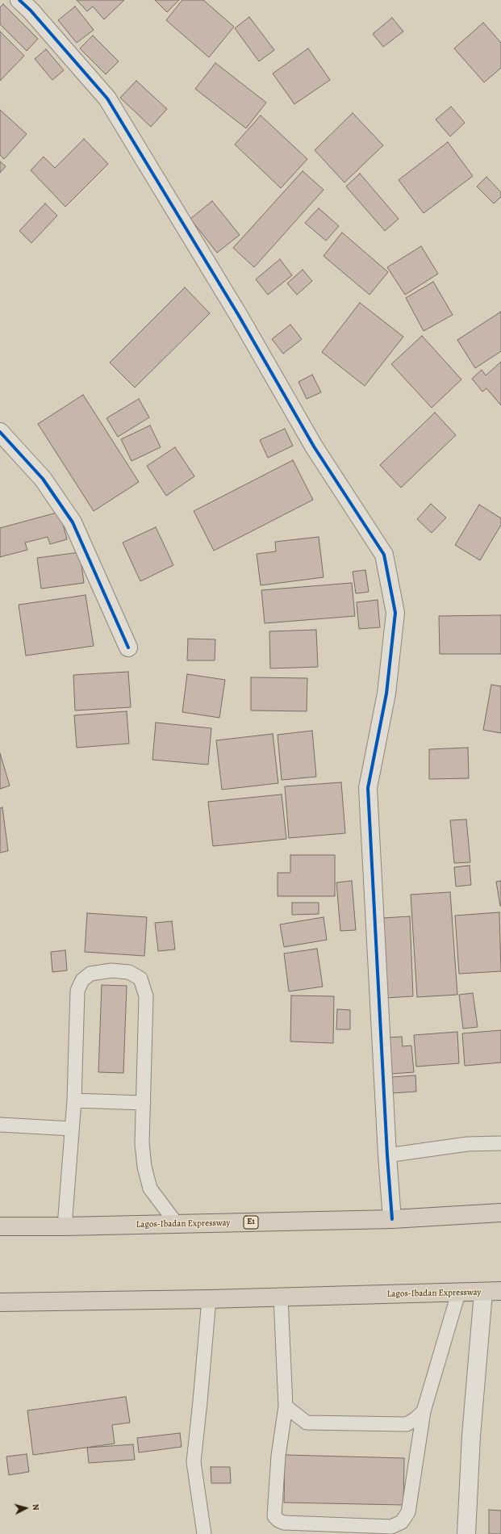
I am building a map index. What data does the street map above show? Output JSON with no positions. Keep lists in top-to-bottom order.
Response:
{
  "streets": {
    "highway": ["E1", "Lagos-Ibadan Expressway"]
  },
  "north": "right"
}
